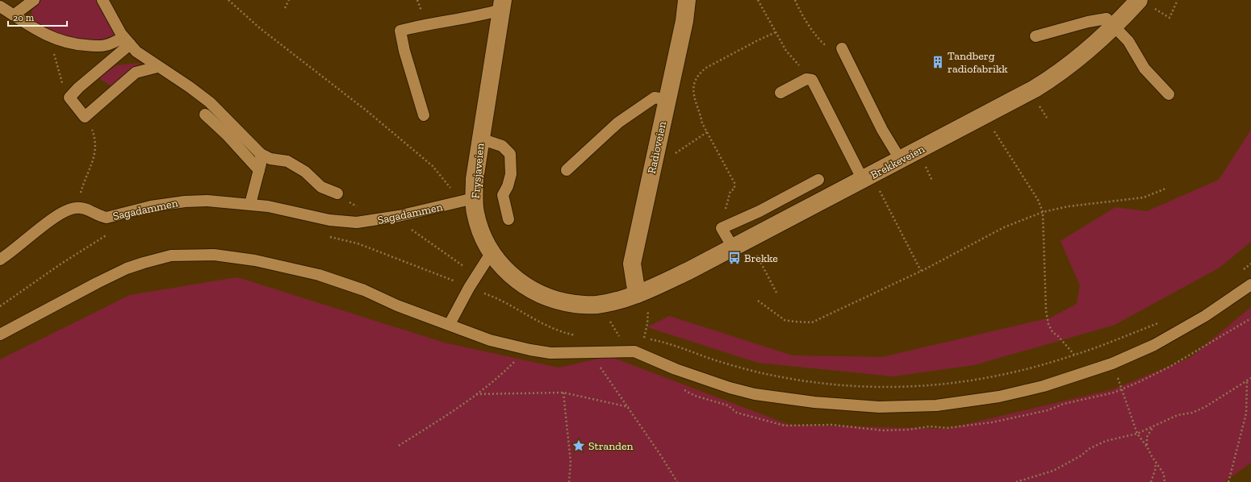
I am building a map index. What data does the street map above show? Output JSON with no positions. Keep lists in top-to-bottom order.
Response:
{
  "streets": {
    "street": ["Radioveien", "Brekkeveien", "Frysjaveien"],
    "lane": ["Sagadammen"]
  },
  "crossings": [
    ["Radioveien", "Brekkeveien"],
    ["Radioveien", "Frysjaveien"],
    ["Brekkeveien", "Frysjaveien"],
    ["Frysjaveien", "Sagadammen"]
  ],
  "places": {
    "building": ["Tandberg radiofabrikk"],
    "bus stop": ["Brekke"],
    "place": ["Stranden"]
  },
  "scale_bar": "20 m"
}
